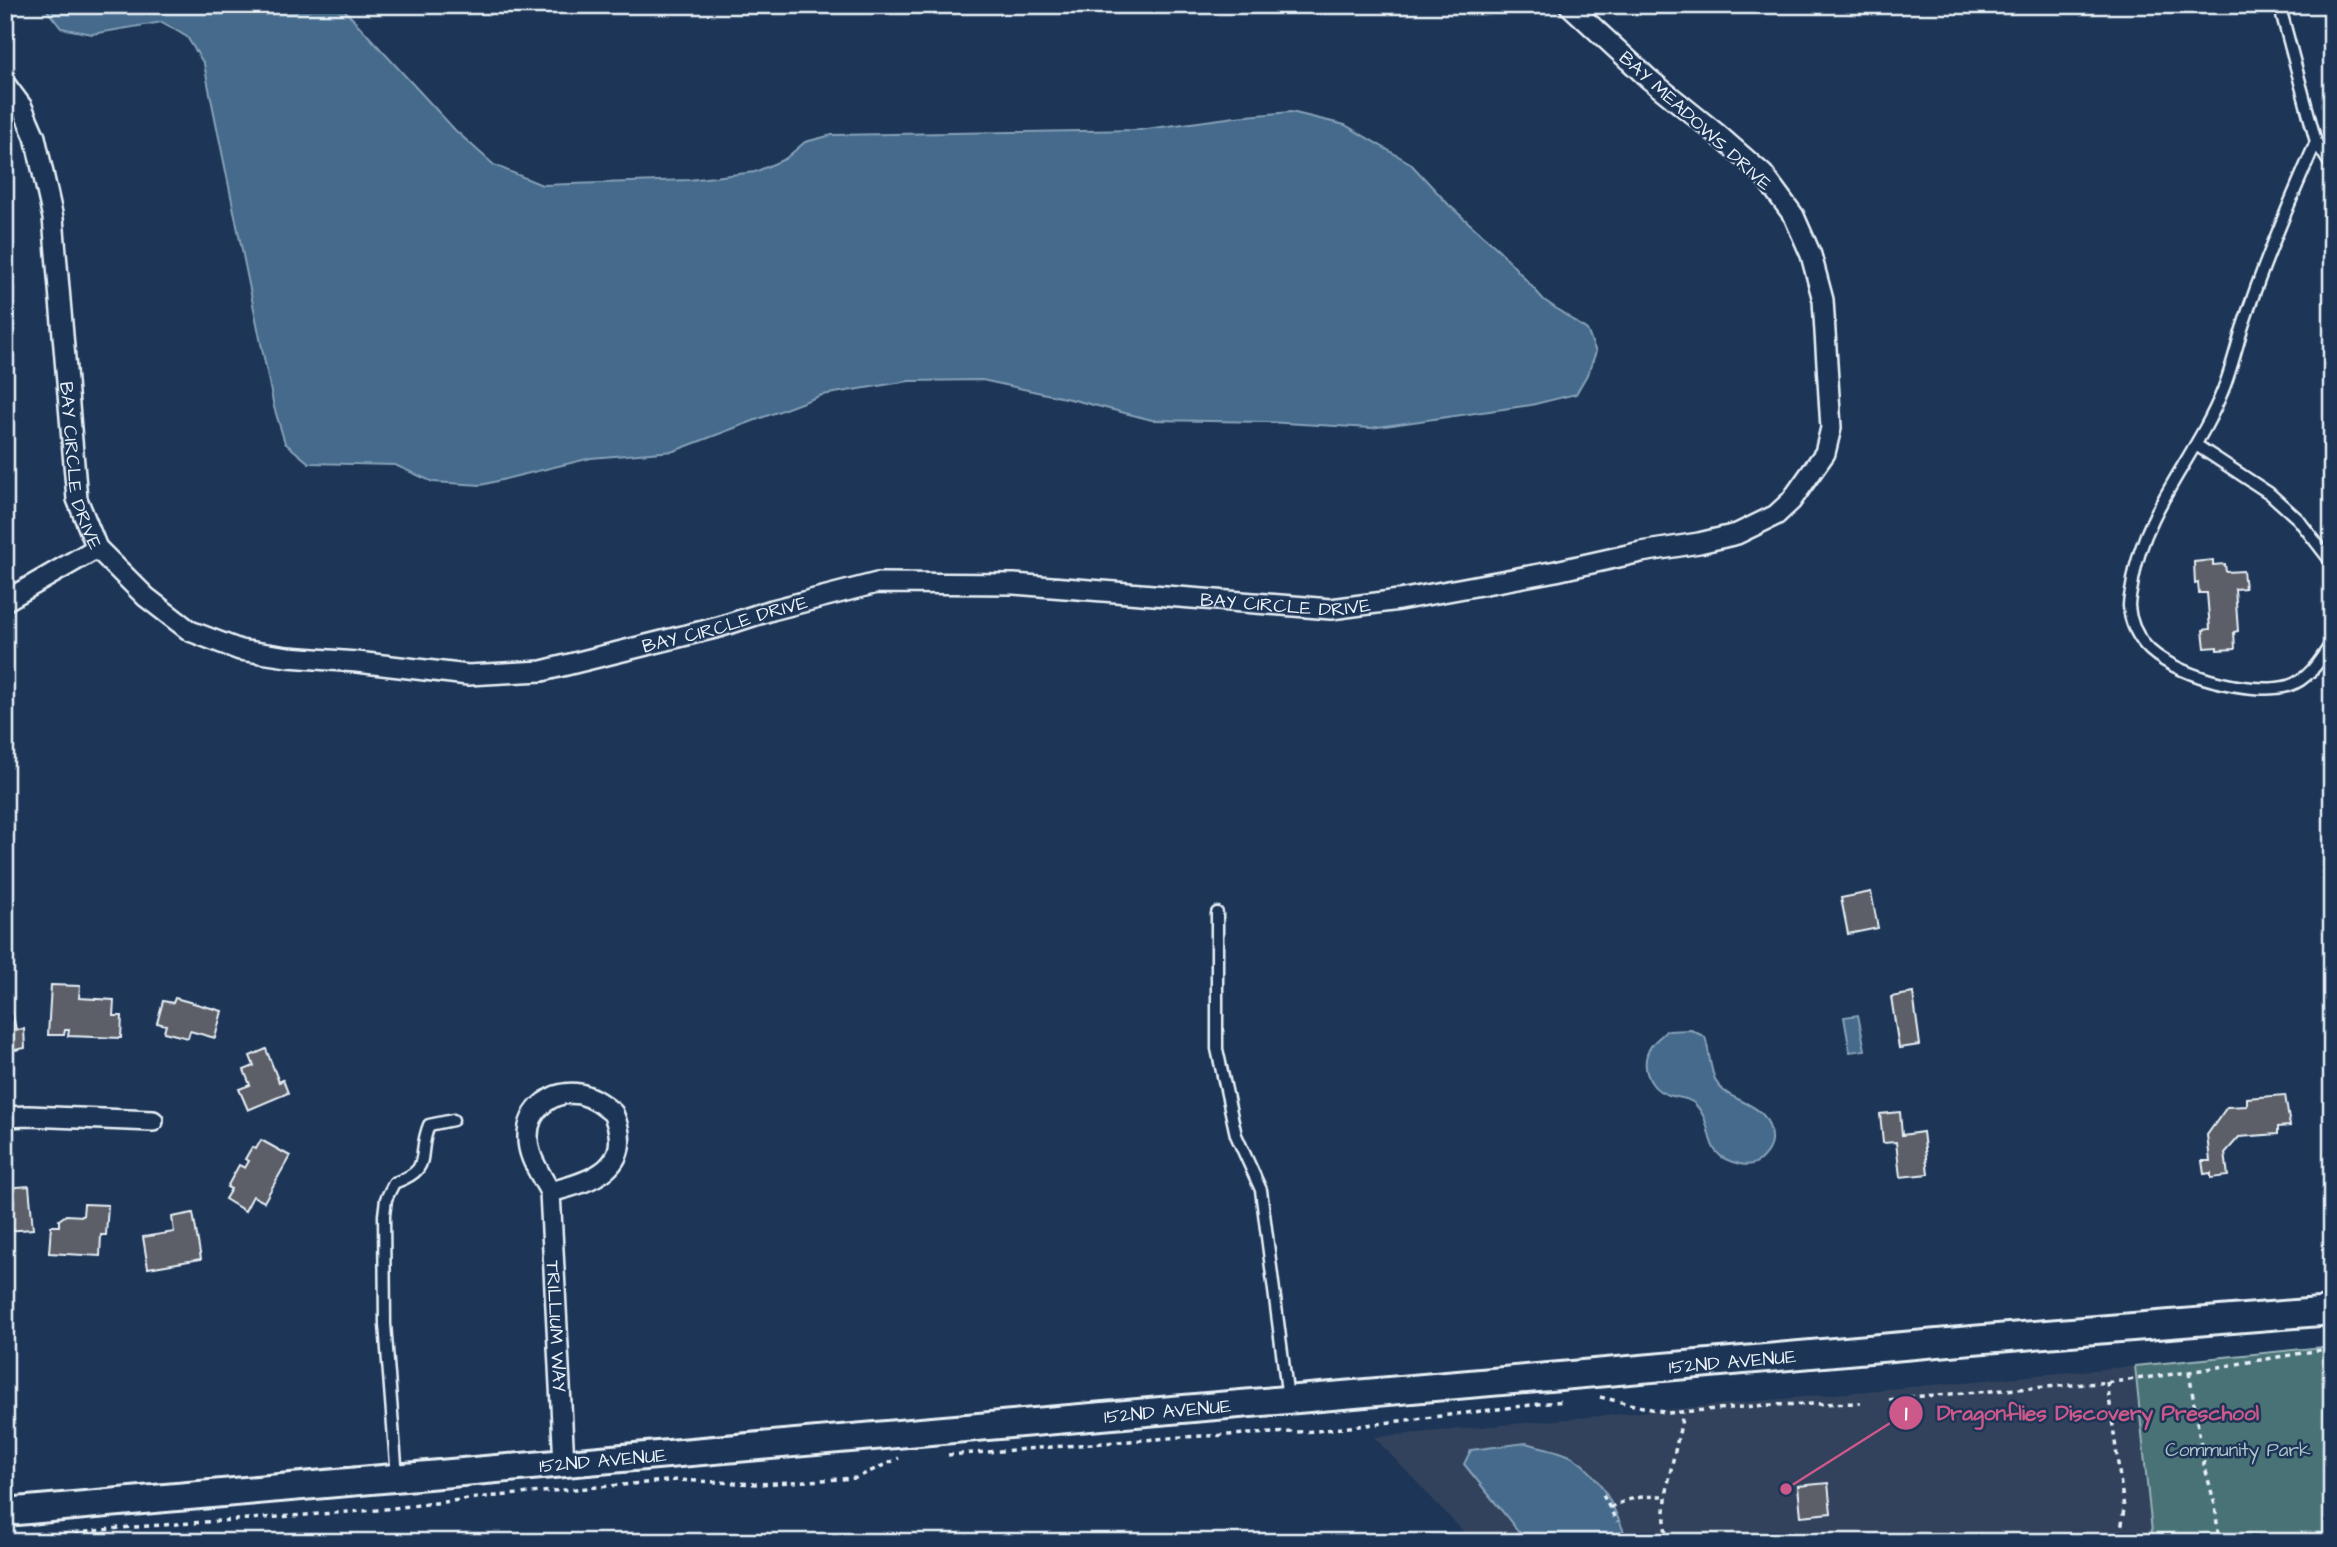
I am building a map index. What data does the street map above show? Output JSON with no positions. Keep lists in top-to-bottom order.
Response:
{
  "streets": {
    "street": [
      "BAY MEADOWS DRIVE",
      "BAY CIRCLE DRIVE",
      "TRILLIUM WAY",
      "152ND AVENUE"
    ]
  },
  "crossings": [
    ["BAY MEADOWS DRIVE", "BAY CIRCLE DRIVE"],
    ["TRILLIUM WAY", "152ND AVENUE"]
  ],
  "parks": ["Community Park"],
  "places": ["Dragonflies Discovery Preschool"]
}
